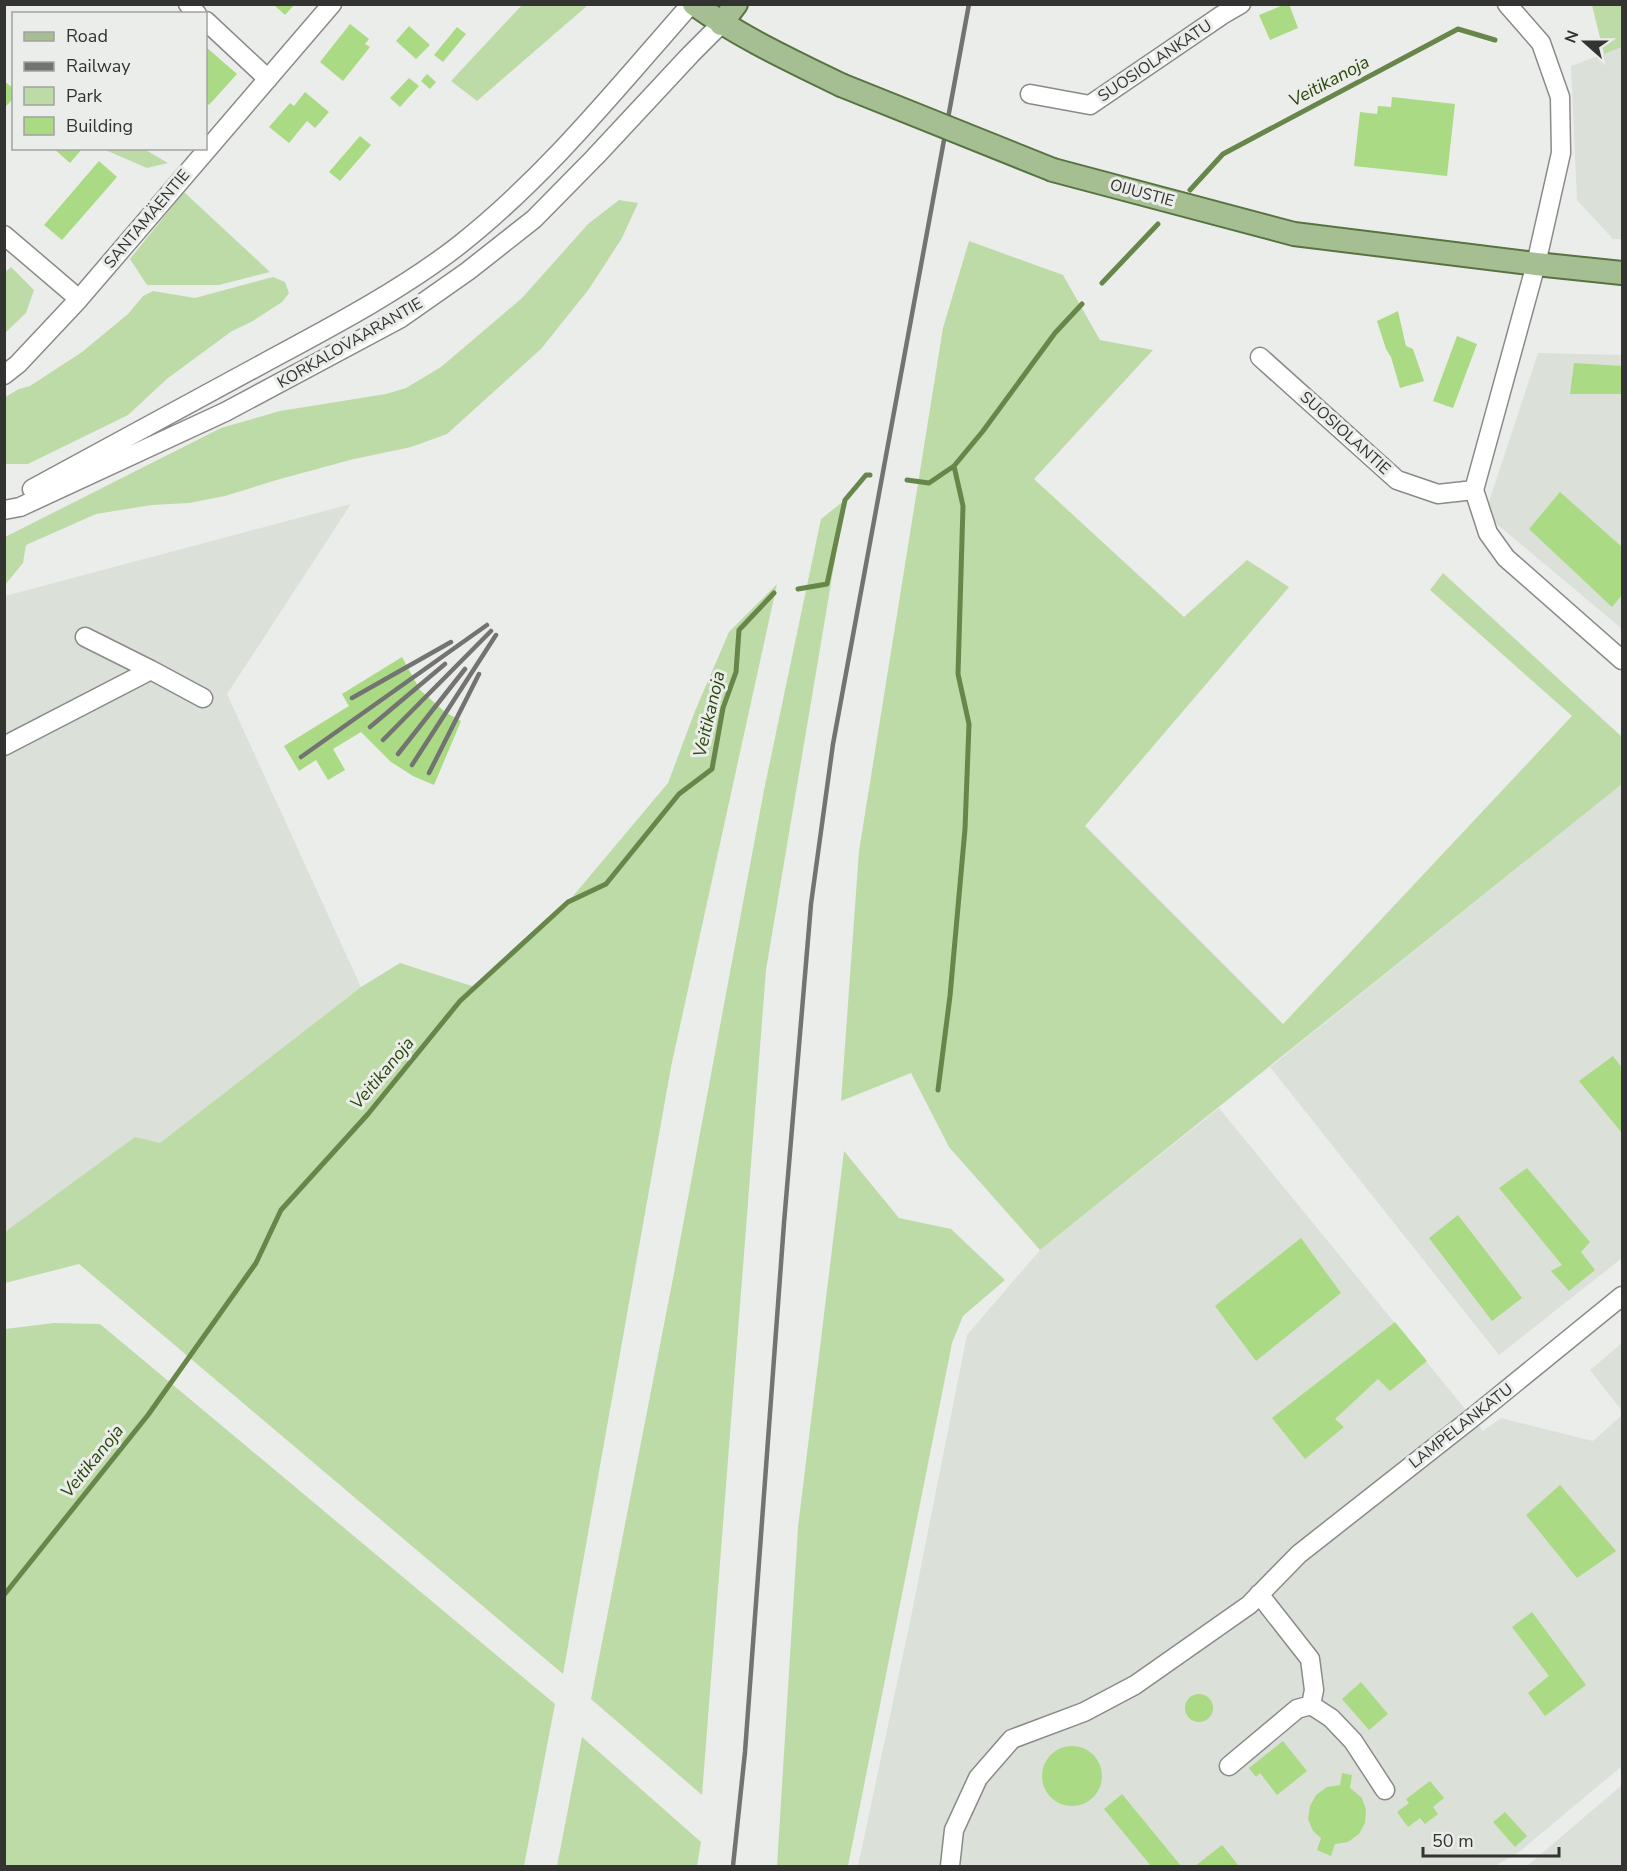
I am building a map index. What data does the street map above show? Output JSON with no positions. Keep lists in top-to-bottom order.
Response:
{
  "streets": {
    "main road": ["OIJUSTIE"],
    "street": [
      "SUOSIOLANKATU",
      "SANTAMÄENTIE",
      "KORKALOVAARANTIE",
      "SUOSIOLANTIE",
      "LAMPELANKATU"
    ]
  },
  "crossings": [
    ["OIJUSTIE", "KORKALOVAARANTIE"]
  ],
  "water": ["Veitikanoja"],
  "legend": [
    "Road",
    "Railway",
    "Park",
    "Building"
  ],
  "scale_bar": "50 m",
  "north": "left"
}
